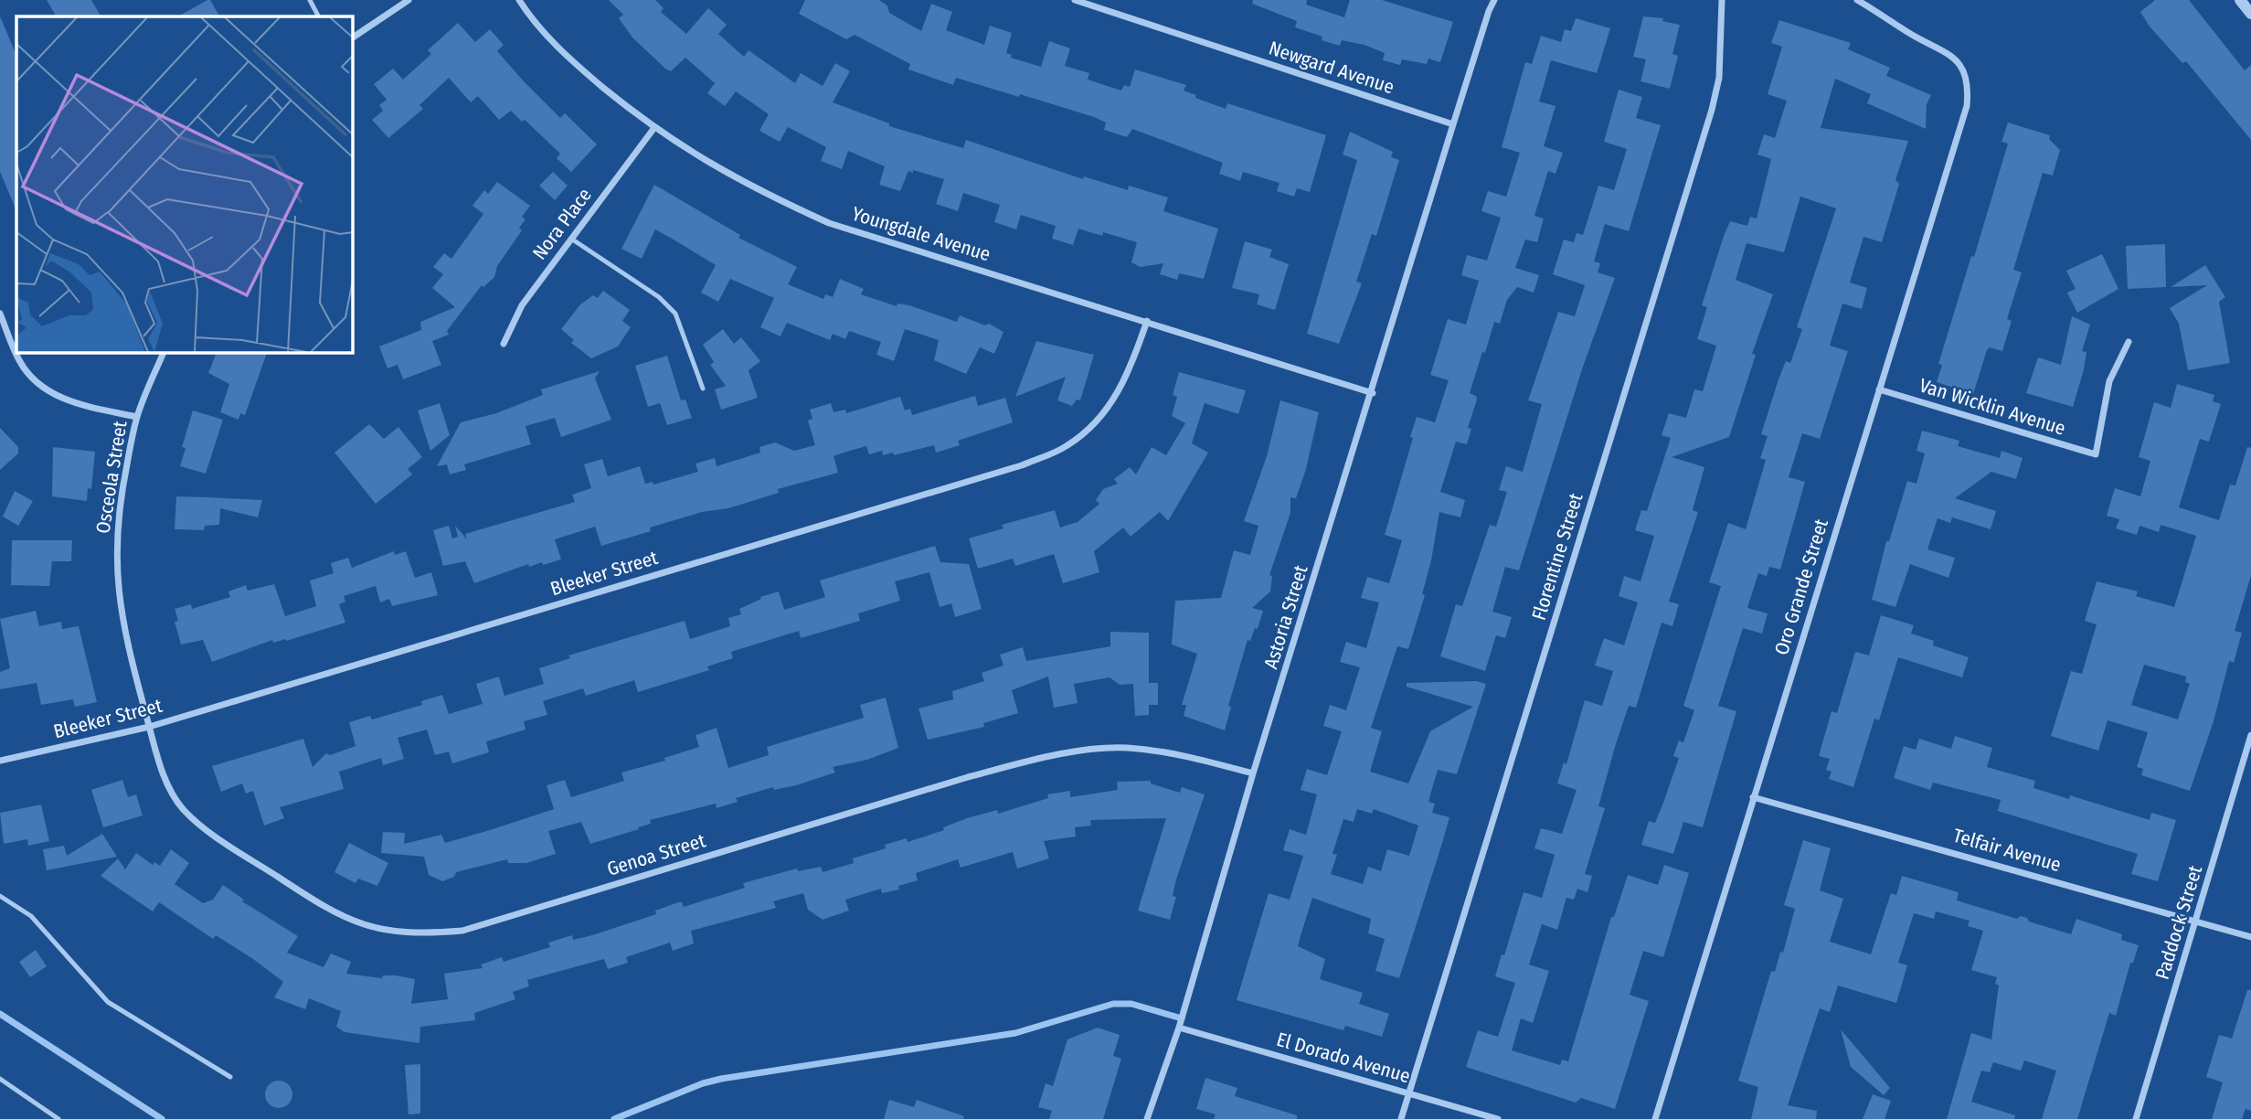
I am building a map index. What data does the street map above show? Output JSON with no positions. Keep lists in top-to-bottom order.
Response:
{
  "streets": {
    "street": [
      "Newgard Avenue",
      "Nora Place",
      "Youngdale Avenue",
      "Van Wicklin Avenue",
      "Osceola Street",
      "Florentine Street",
      "Bleeker Street",
      "Oro Grande Street",
      "Astoria Street",
      "Telfair Avenue",
      "Genoa Street",
      "Paddock Street",
      "El Dorado Avenue"
    ]
  },
  "crossings": [
    ["Newgard Avenue", "Astoria Street"],
    ["Nora Place", "Youngdale Avenue"],
    ["Youngdale Avenue", "Bleeker Street"],
    ["Youngdale Avenue", "Astoria Street"],
    ["Van Wicklin Avenue", "Oro Grande Street"],
    ["Osceola Street", "Bleeker Street"],
    ["Osceola Street", "Genoa Street"],
    ["Florentine Street", "El Dorado Avenue"],
    ["Bleeker Street", "Genoa Street"],
    ["Oro Grande Street", "Telfair Avenue"],
    ["Astoria Street", "Genoa Street"],
    ["Astoria Street", "El Dorado Avenue"],
    ["Telfair Avenue", "Paddock Street"]
  ]
}
